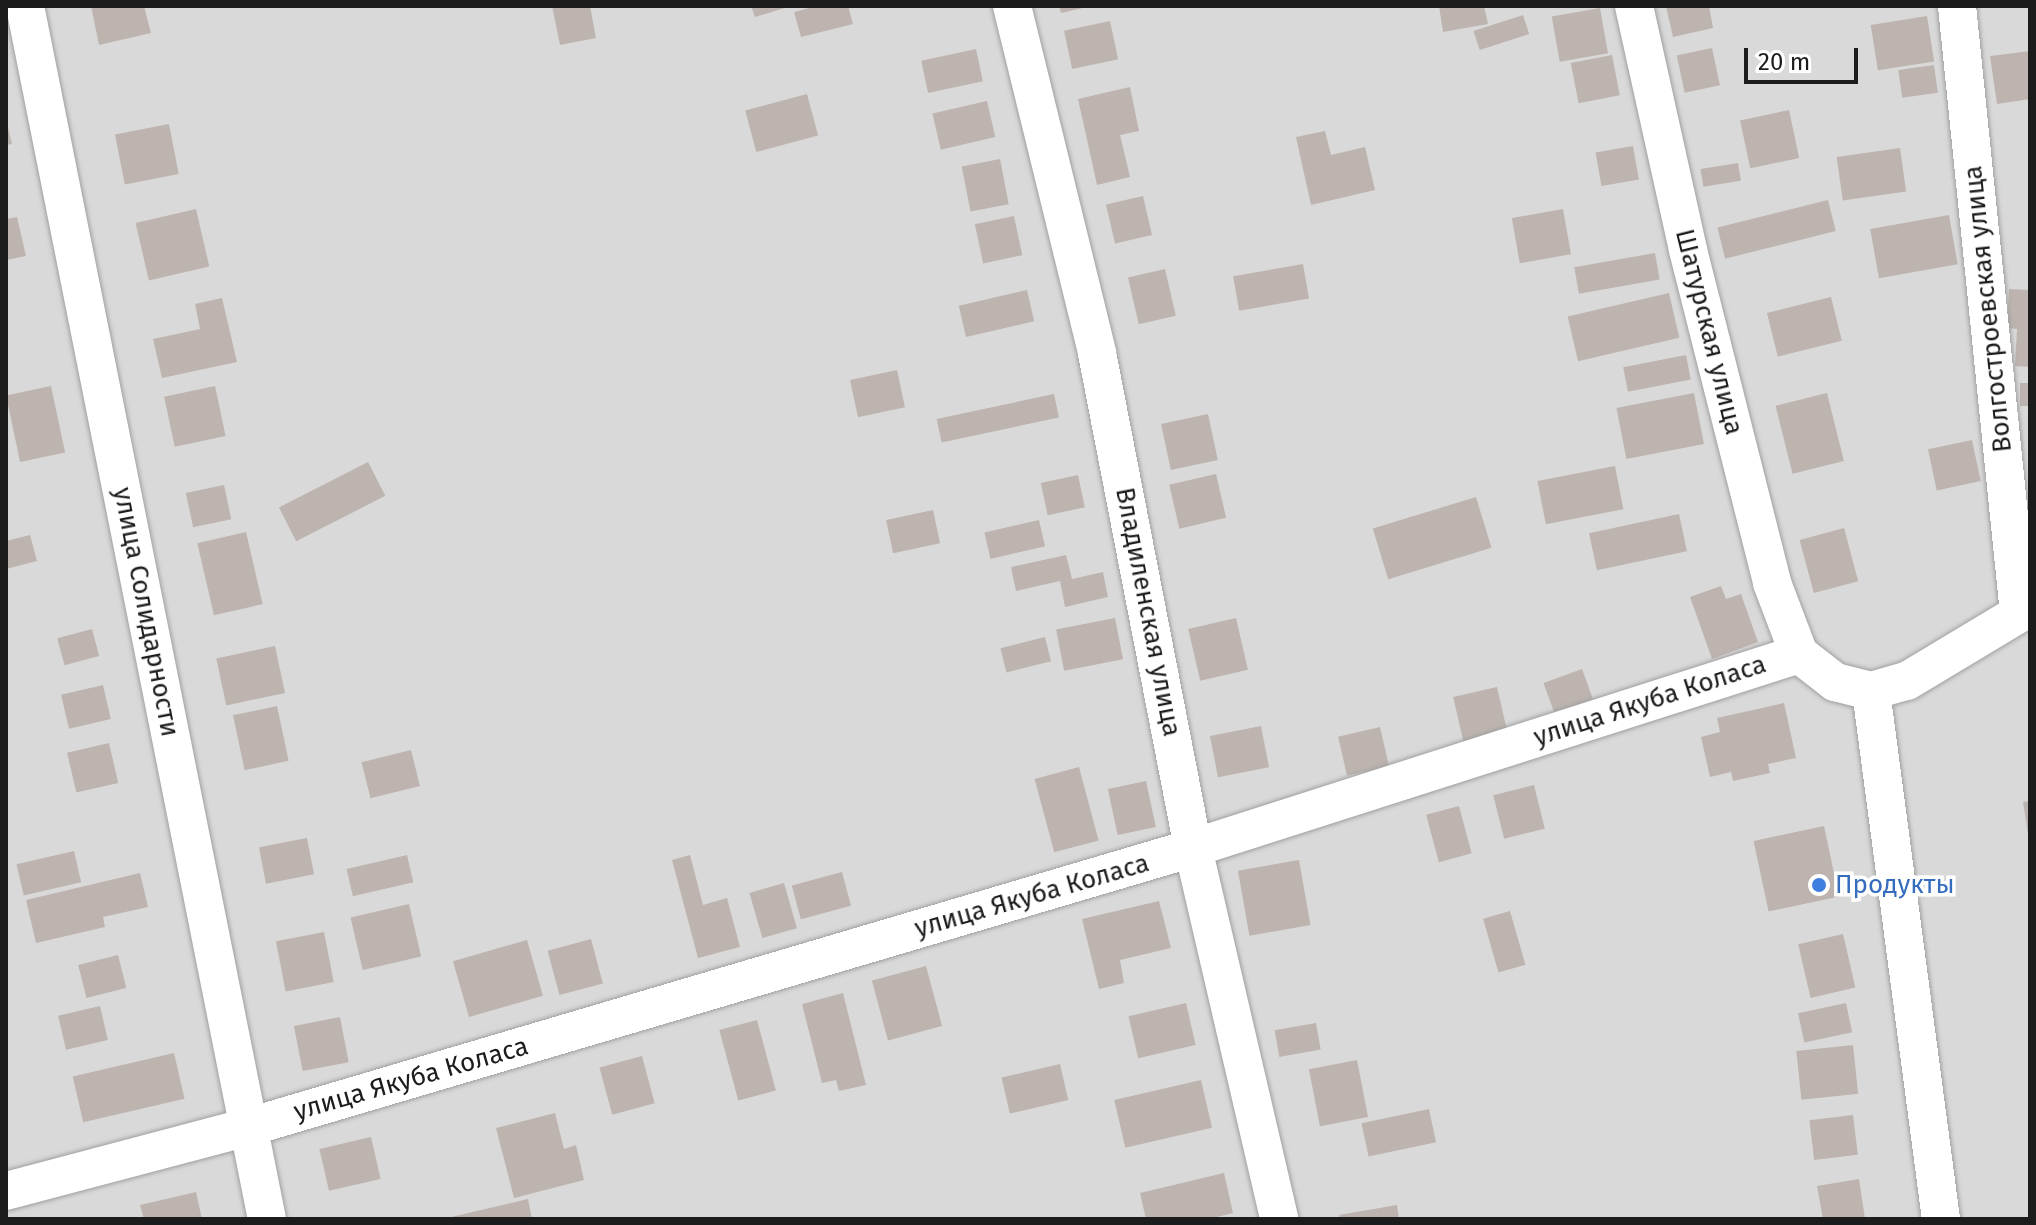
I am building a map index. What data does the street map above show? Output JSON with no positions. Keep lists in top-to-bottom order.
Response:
{
  "streets": {
    "street": [
      "Волгостроевская улица",
      "Шатурская улица",
      "улица Солидарности",
      "Владиленская улица",
      "улица Якуба Коласа"
    ]
  },
  "crossings": [
    ["Шатурская улица", "улица Якуба Коласа"],
    ["улица Солидарности", "улица Якуба Коласа"],
    ["Владиленская улица", "улица Якуба Коласа"]
  ],
  "places": ["Продукты"],
  "scale_bar": "20 m"
}
